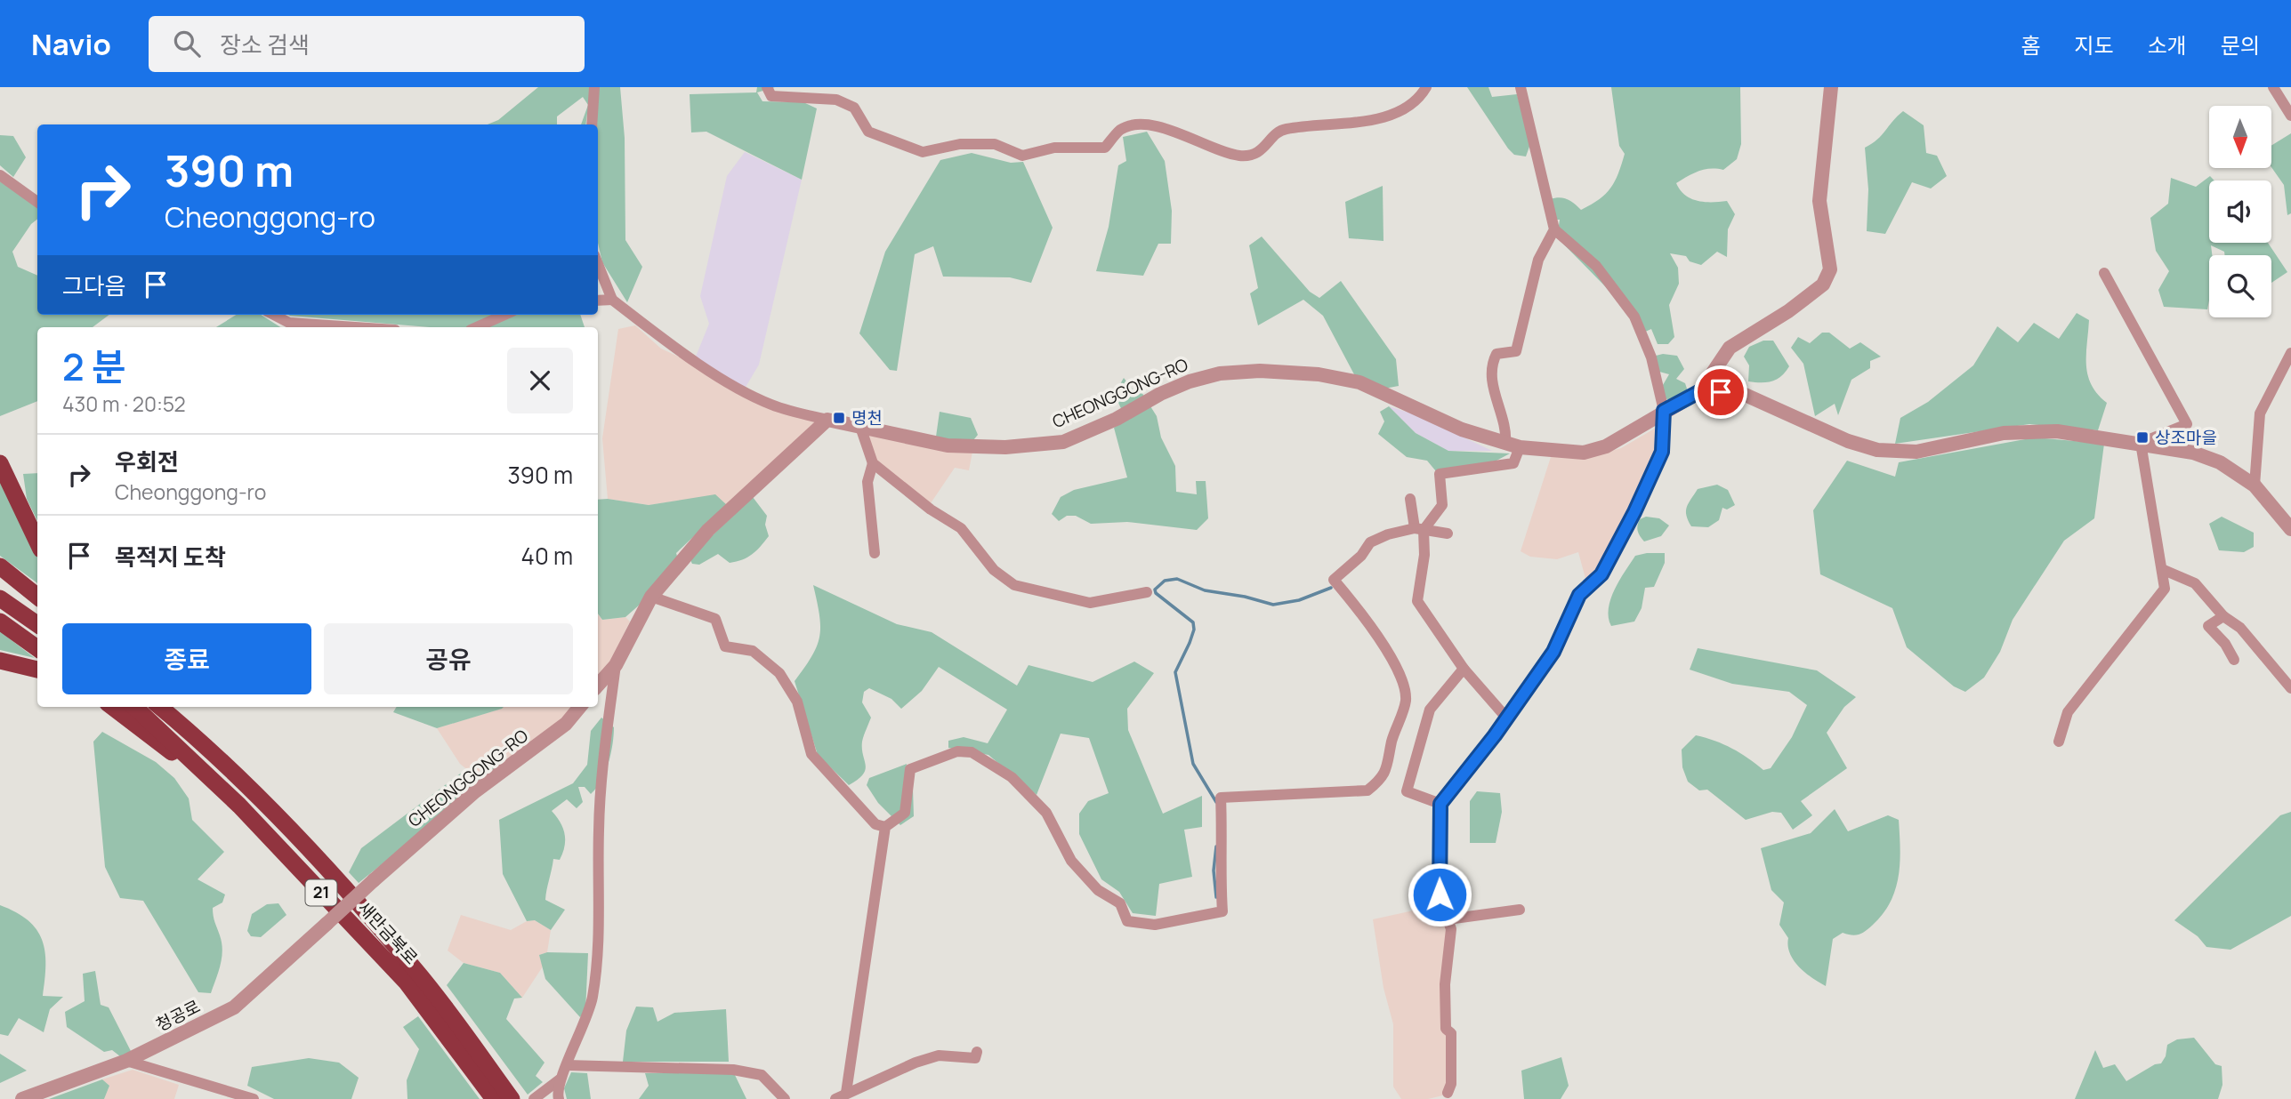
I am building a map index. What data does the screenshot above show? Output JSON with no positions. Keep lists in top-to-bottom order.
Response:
{
  "streets": {
    "highway": ["21", "새만금북로"],
    "street": ["CHEONGGONG-RO", "청공로"]
  },
  "crossings": [
    ["CHEONGGONG-RO", "청공로"]
  ],
  "places": {
    "transit": ["명천", "상조마을"]
  },
  "north": "bottom",
  "page": {
    "header": "Navio",
    "search": "장소 검색",
    "nav": [
      "홈",
      "지도",
      "소개",
      "문의"
    ],
    "turn": ["390 m", "Cheonggong-ro"],
    "then": "그다음",
    "heading": ["2 분", "430 m · 20:52"],
    "list": [
      {
        "name": "우회전",
        "note": "Cheonggong-ro",
        "value": "390 m"
      },
      {
        "name": "목적지 도착",
        "value": "40 m"
      }
    ],
    "buttons": ["종료", "공유"]
  }
}
